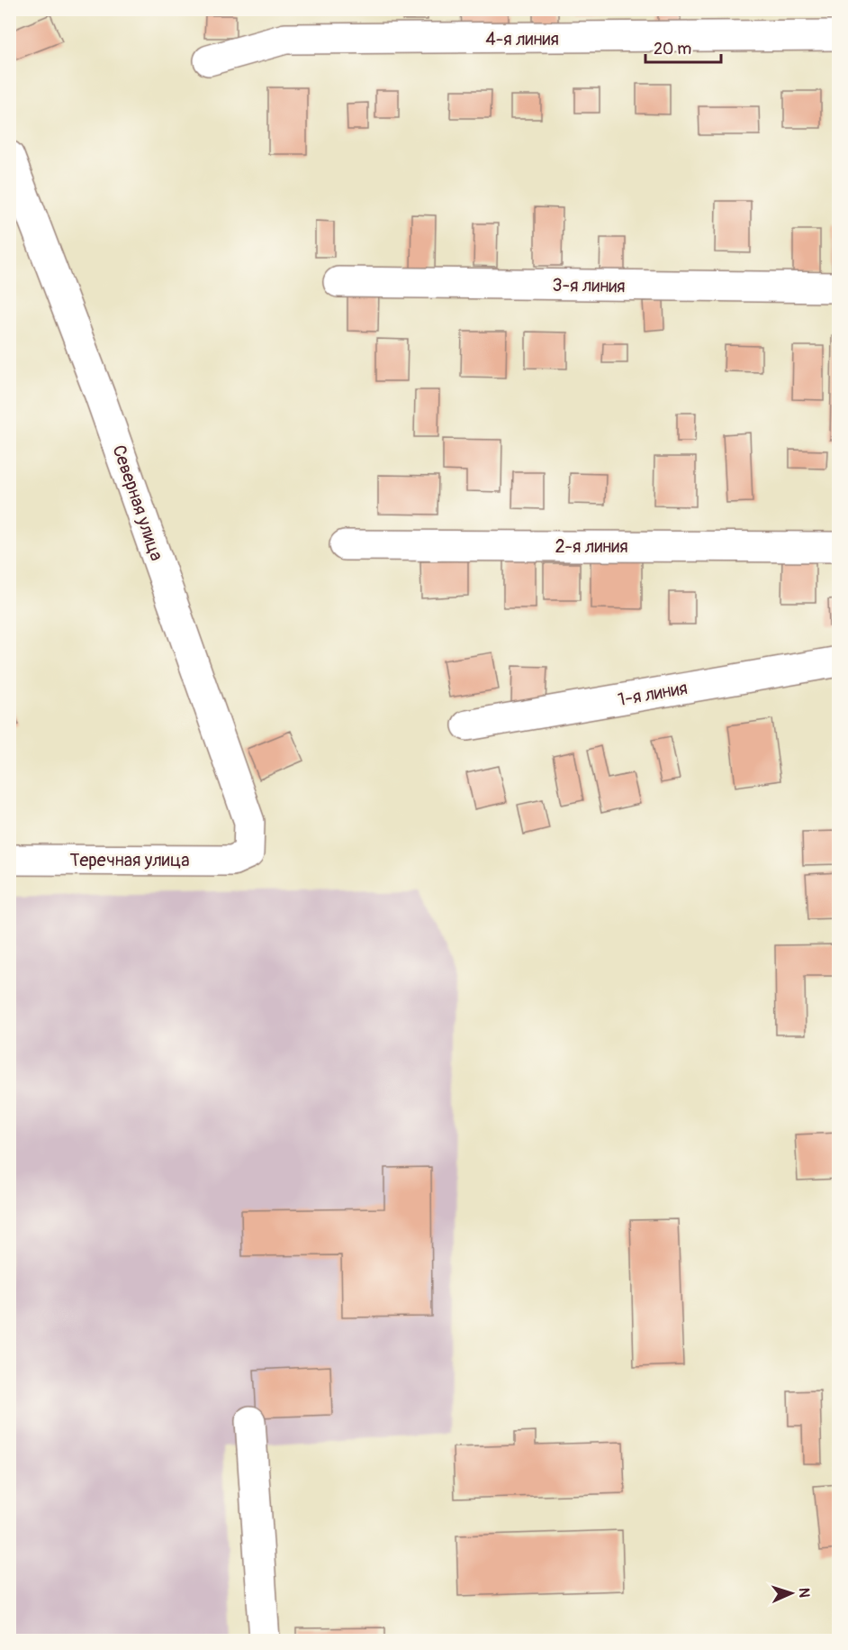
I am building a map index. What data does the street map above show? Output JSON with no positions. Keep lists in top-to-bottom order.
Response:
{
  "streets": {
    "street": [
      "4-я линия",
      "3-я линия",
      "Северная улица",
      "2-я линия",
      "1-я линия",
      "Теречная улица"
    ]
  },
  "crossings": [
    ["Северная улица", "Теречная улица"]
  ],
  "scale_bar": "20 m",
  "north": "right"
}
